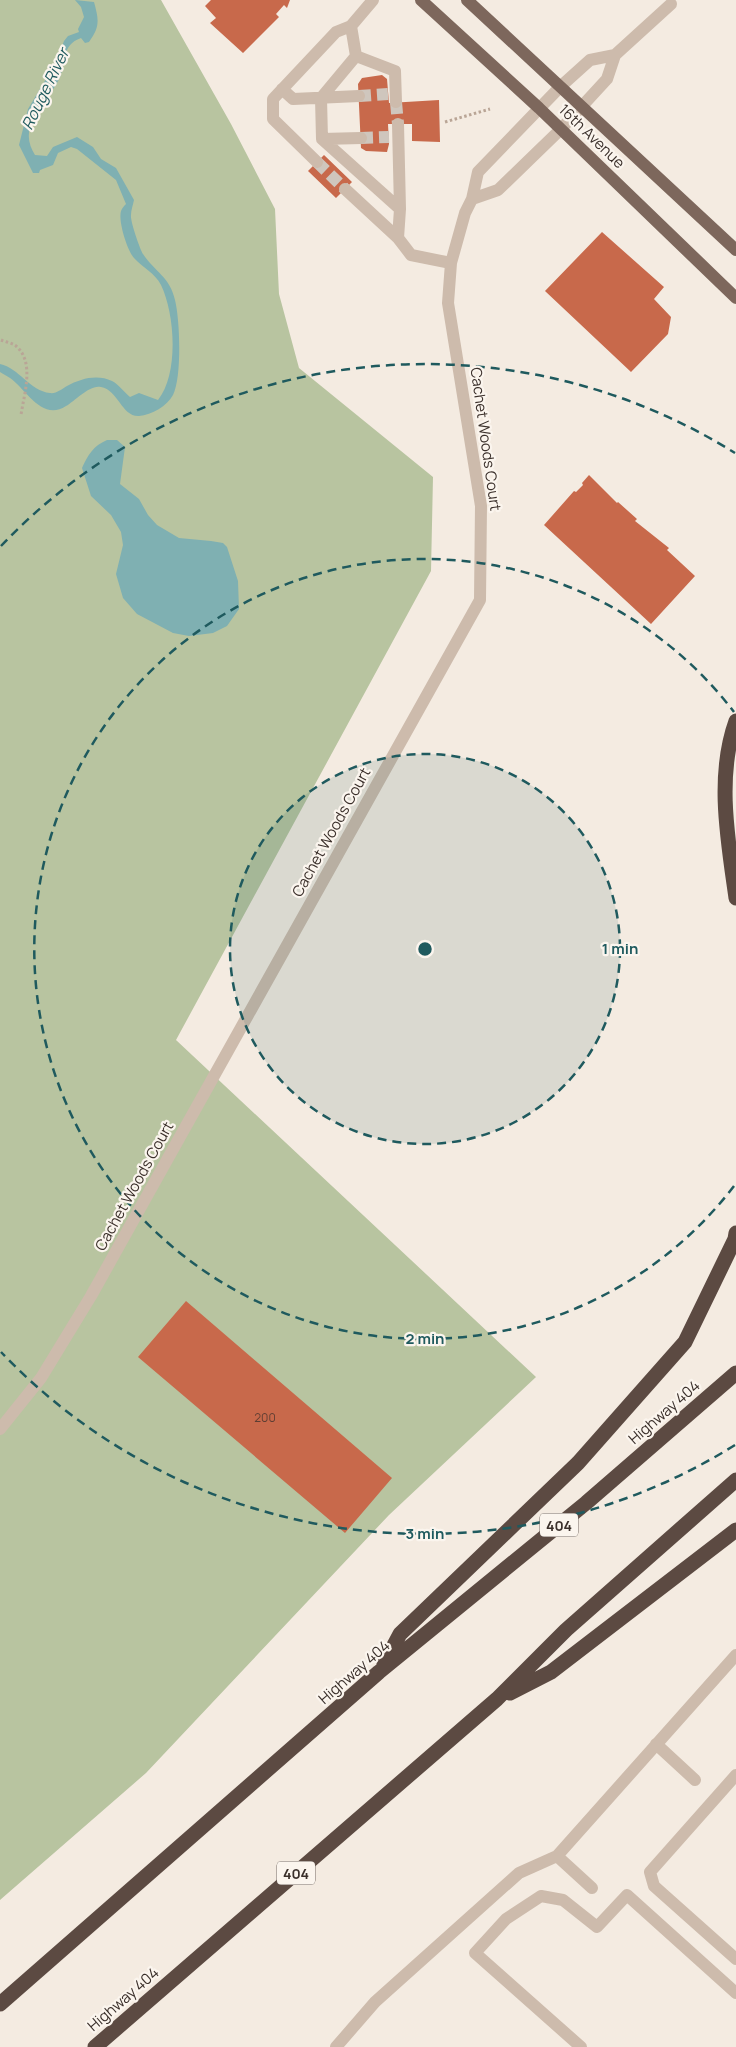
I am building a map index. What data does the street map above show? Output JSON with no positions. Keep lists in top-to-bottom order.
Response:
{
  "streets": {
    "highway": ["Highway 404", "404"],
    "main road": ["16th Avenue"],
    "street": ["Cachet Woods Court"]
  },
  "crossings": [
    ["16th Avenue", "Cachet Woods Court"]
  ],
  "water": ["Rouge River"],
  "house_numbers": ["200"],
  "rings": ["1 min", "2 min", "3 min"]
}
